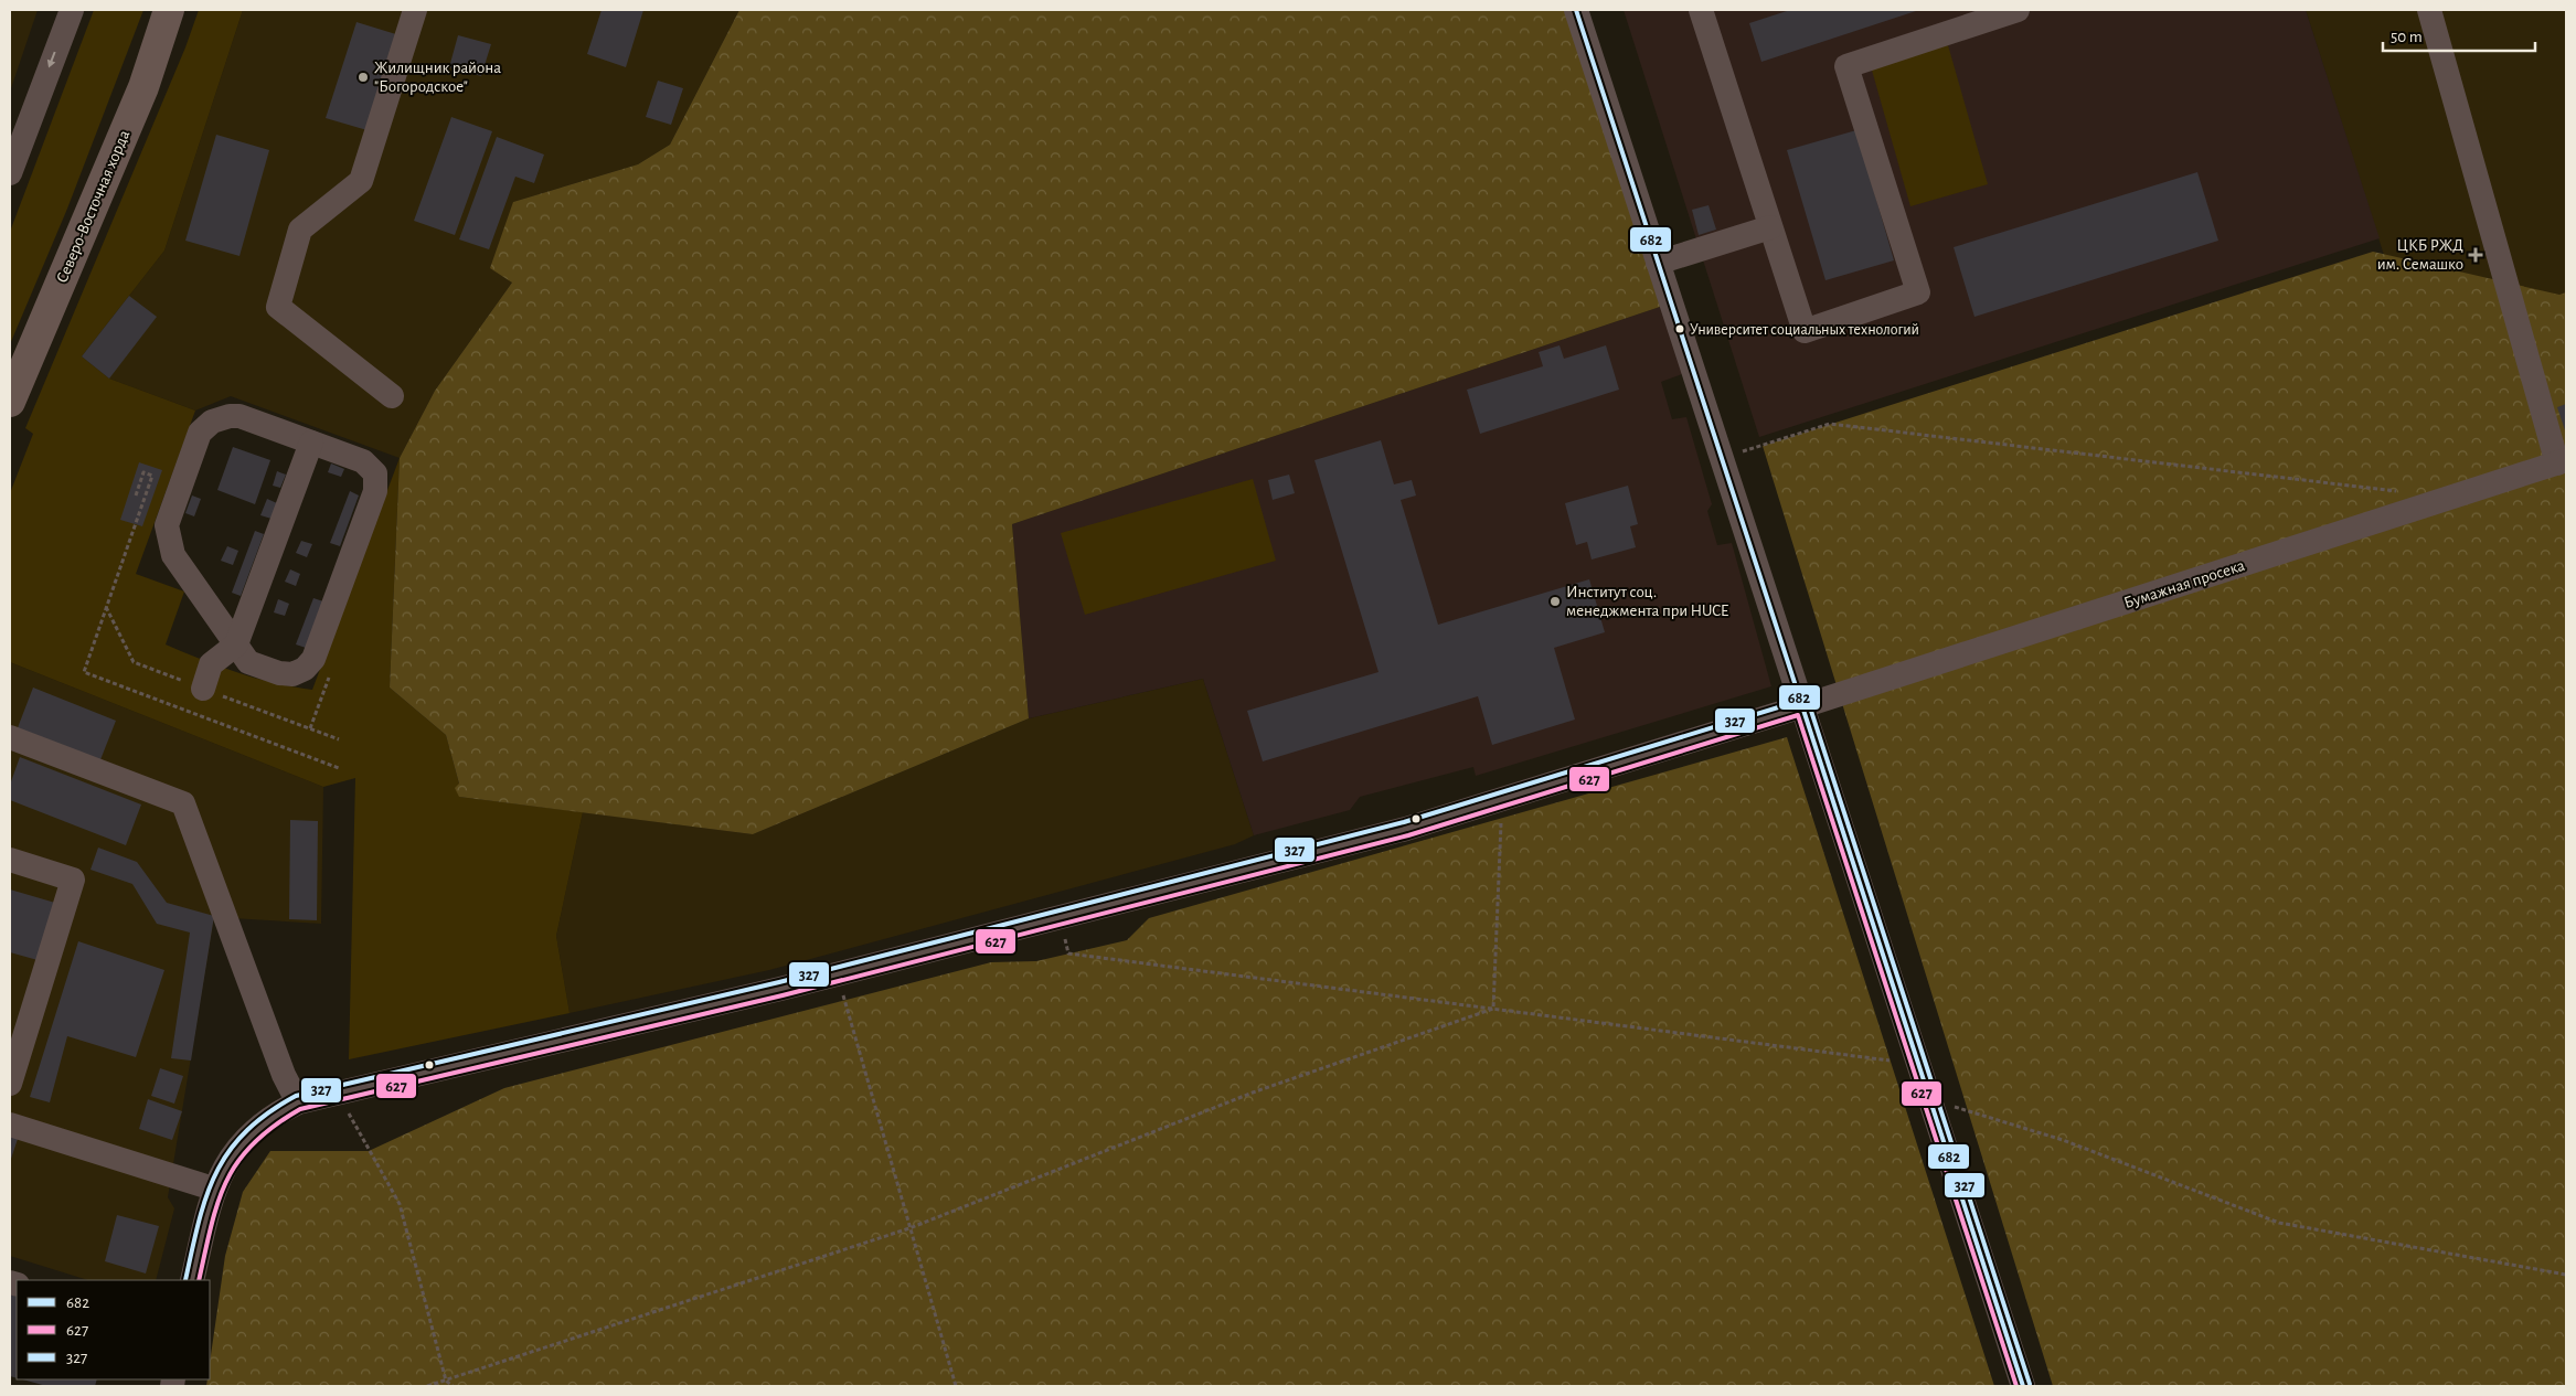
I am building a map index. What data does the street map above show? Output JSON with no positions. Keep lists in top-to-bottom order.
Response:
{
  "streets": {
    "main road": ["Северо-Восточная хорда"],
    "street": ["Бумажная просека"]
  },
  "places": {
    "other": ["Жилищник района \"Богородское\"", "Университет социальных технологий", "Институт соц. менеджмента при HUCE"],
    "health": ["ЦКБ РЖД им. Семашко"]
  },
  "lines": ["transit line 682", "transit line 327", "transit line 627"],
  "legend": ["682", "627", "327"],
  "scale_bar": "50 m"
}
